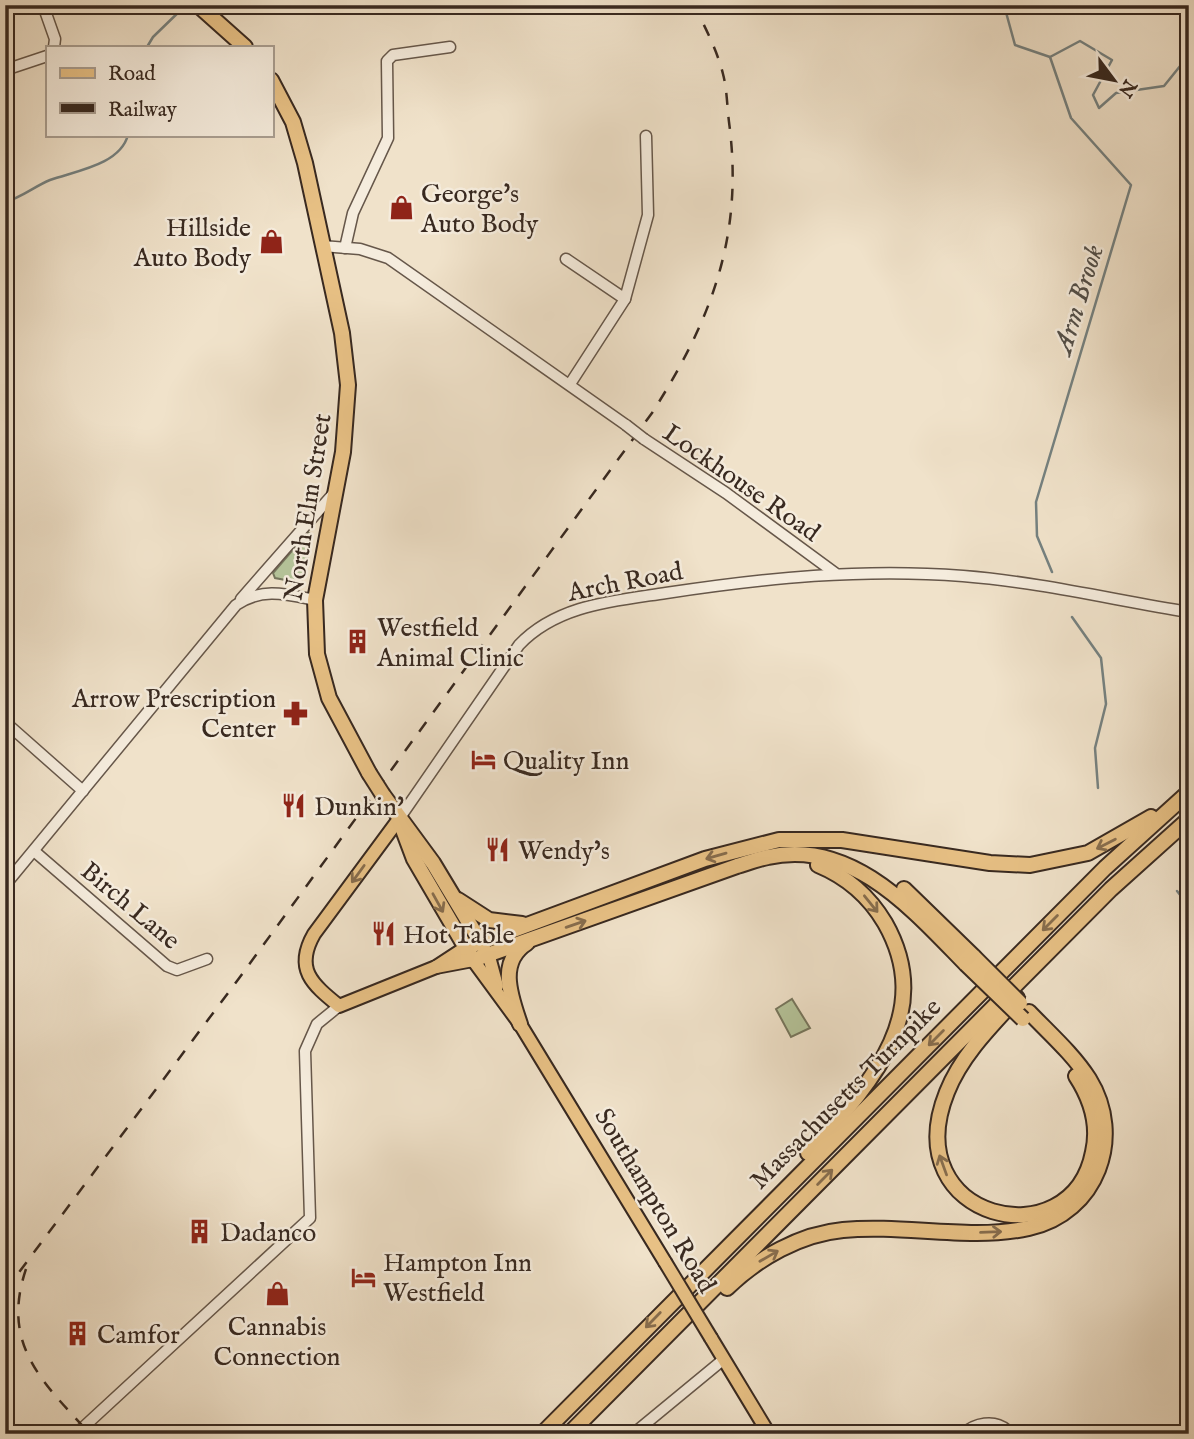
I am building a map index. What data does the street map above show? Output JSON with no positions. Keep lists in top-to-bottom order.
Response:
{
  "streets": {
    "highway": ["North Elm Street", "Massachusetts Turnpike", "Southampton Road"],
    "street": ["Lockhouse Road", "Arch Road", "Birch Lane"]
  },
  "crossings": [
    ["Lockhouse Road", "North Elm Street"],
    ["Lockhouse Road", "Arch Road"],
    ["North Elm Street", "Southampton Road"],
    ["Arch Road", "Southampton Road"]
  ],
  "water": ["Arm Brook"],
  "places": {
    "shop": ["George's Auto Body", "Hillside Auto Body", "Cannabis Connection"],
    "building": ["Westfield Animal Clinic", "Dadanco", "Camfor"],
    "pharmacy": ["Arrow Prescription Center"],
    "hotel": ["Quality Inn", "Hampton Inn Westfield"],
    "restaurant": ["Dunkin'", "Wendy's", "Hot Table"]
  },
  "legend": ["Road", "Railway"],
  "north": "bottom right"
}
